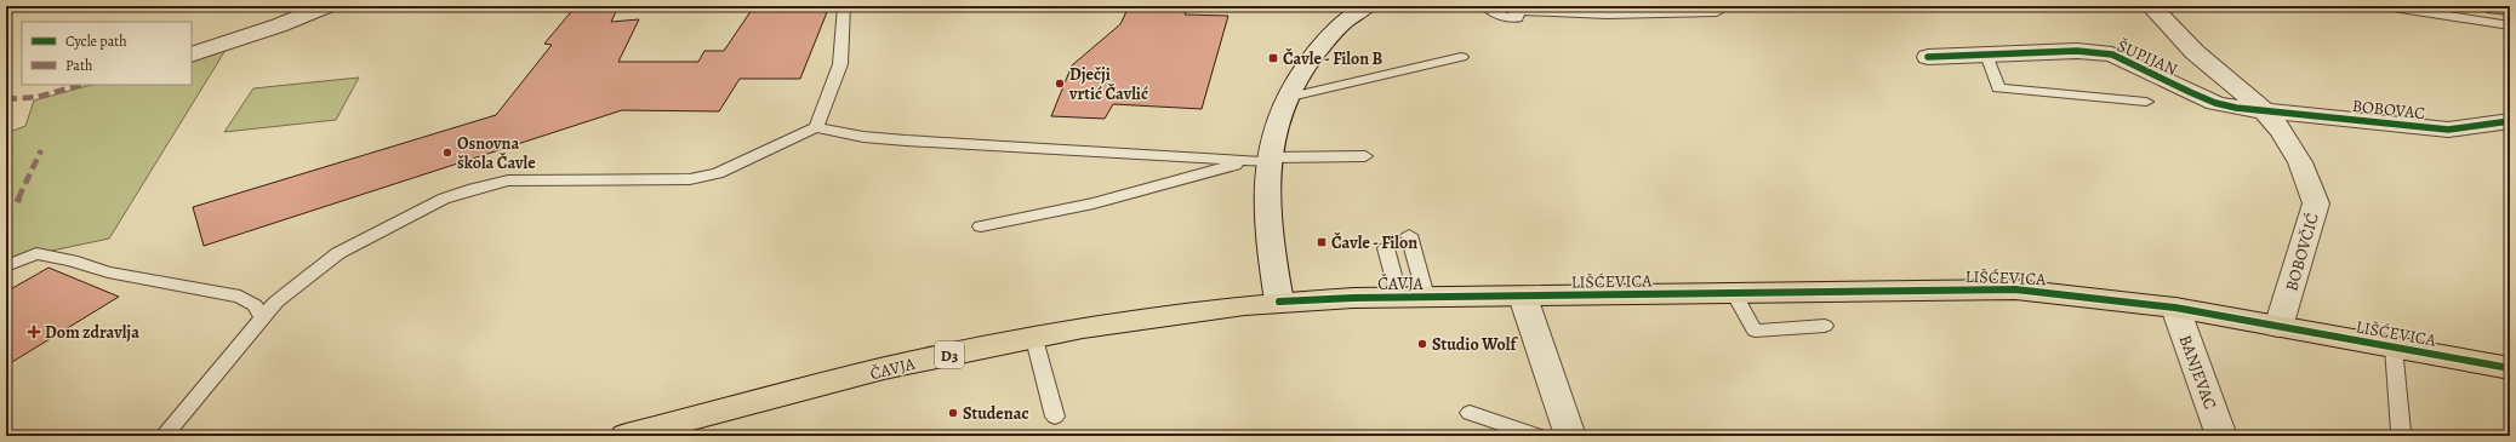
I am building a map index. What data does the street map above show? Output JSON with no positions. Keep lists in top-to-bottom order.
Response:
{
  "streets": {
    "main road": ["LIŠĆEVICA", "ČAVJA", "D3"],
    "street": [
      "ŠUPIJAN",
      "BOBOVAC",
      "BOBOVČIĆ",
      "BANJEVAC"
    ]
  },
  "crossings": [
    ["ŠUPIJAN", "BOBOVAC"],
    ["ŠUPIJAN", "BOBOVČIĆ"],
    ["BOBOVAC", "BOBOVČIĆ"],
    ["BOBOVČIĆ", "LIŠĆEVICA"],
    ["LIŠĆEVICA", "ČAVJA"],
    ["LIŠĆEVICA", "BANJEVAC"]
  ],
  "places": {
    "transit": ["Čavle - Filon B", "Čavle - Filon"],
    "other": [
      "Dječji vrtić Čavlić",
      "Osnovna škola Čavle",
      "Studio Wolf",
      "Studenac"
    ],
    "health": ["Dom zdravlja"]
  },
  "legend": ["Cycle path", "Path"]
}
